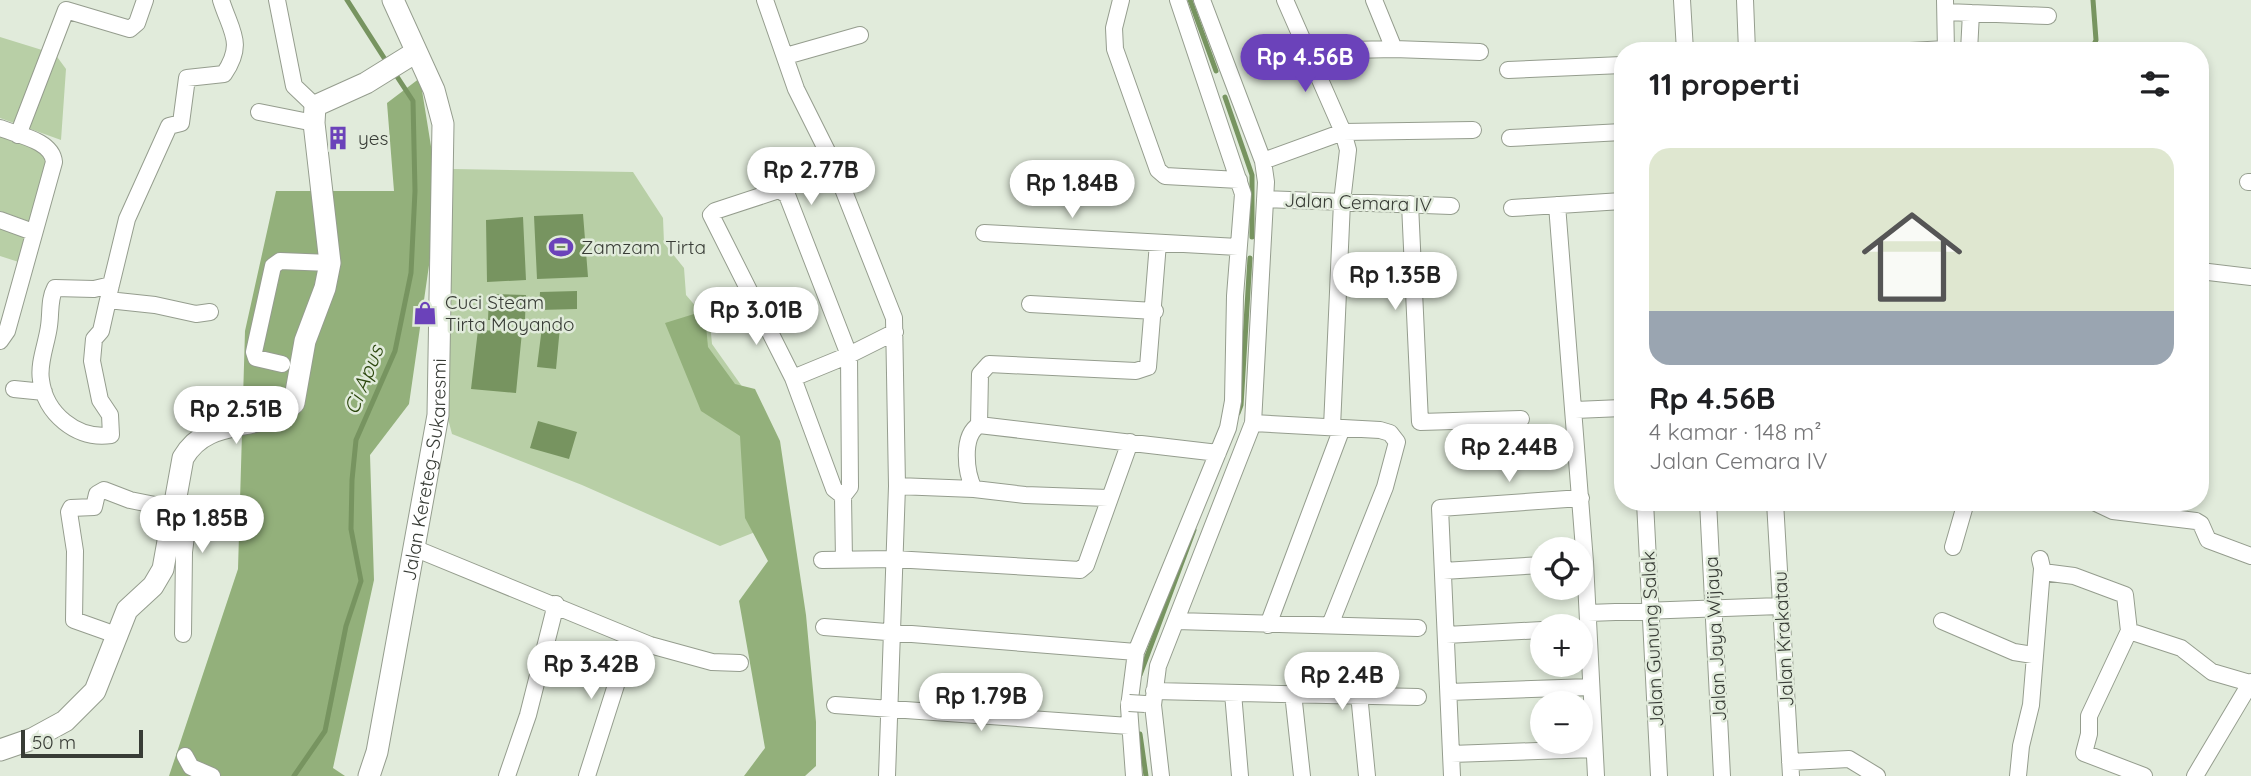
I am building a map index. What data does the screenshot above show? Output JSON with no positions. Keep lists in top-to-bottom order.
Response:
{
  "streets": {
    "street": [
      "Jalan Cemara IV",
      "Jalan Kereteg–Sukaresmi",
      "Jalan Gunung Salak",
      "Jalan Jaya Wijaya",
      "Jalan Krakatau"
    ]
  },
  "water": ["Ci Apus"],
  "places": {
    "building": ["yes"],
    "sports": ["Zamzam Tirta"],
    "shop": ["Cuci Steam Tirta Moyando"]
  },
  "scale_bar": "50 m",
  "page": {
    "price": [
      "Rp 4.56B",
      "Rp 2.77B",
      "Rp 1.84B",
      "Rp 1.35B",
      "Rp 3.01B",
      "Rp 2.51B",
      "Rp 2.44B",
      "Rp 1.85B",
      "Rp 3.42B",
      "Rp 2.4B",
      "Rp 1.79B"
    ],
    "heading": "11 properti",
    "list": [
      {
        "name": "Rp 4.56B",
        "note": "4 kamar · 148 m² · Jalan Cemara IV"
      }
    ],
    "map_buttons": ["+", "−"],
    "scale": "50 m"
  }
}
